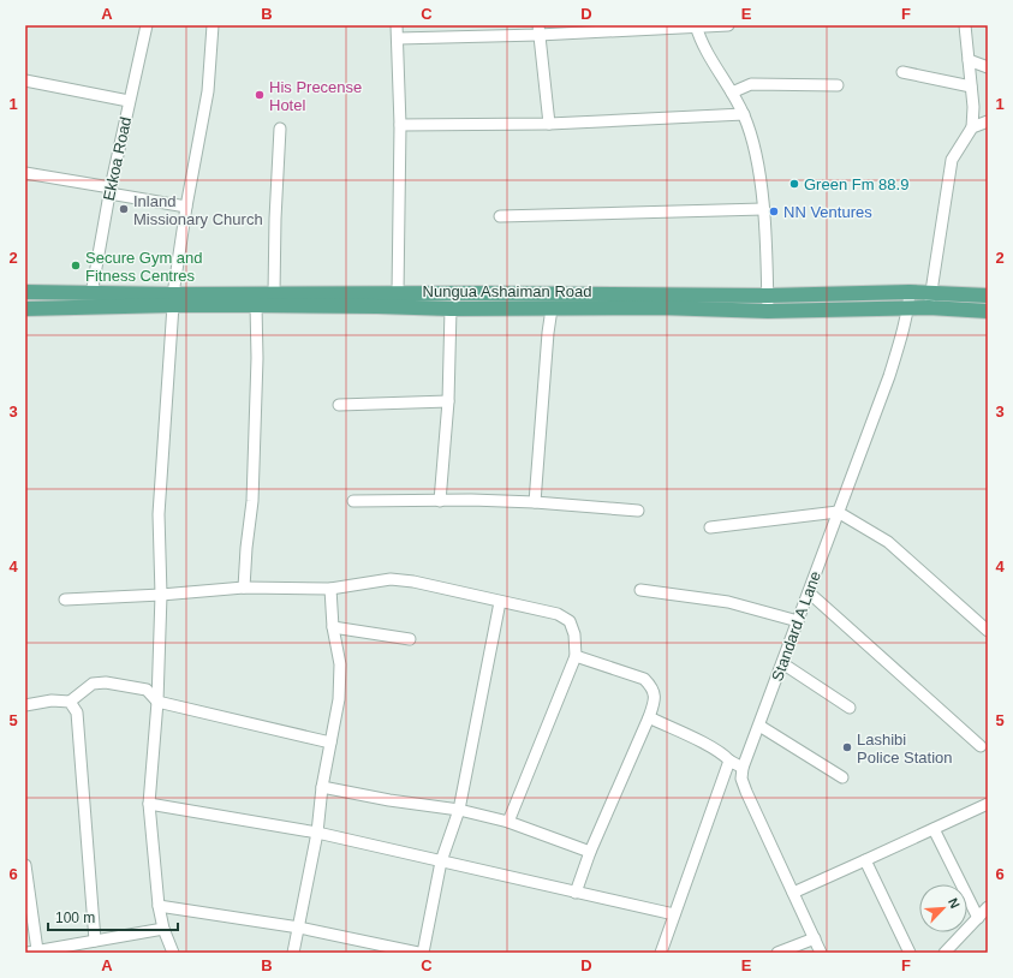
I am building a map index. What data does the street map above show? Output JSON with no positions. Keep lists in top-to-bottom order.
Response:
{
  "streets": {
    "main road": ["Nungua Ashaiman Road"],
    "street": ["Ekkoa Road", "Standard A Lane"]
  },
  "crossings": [
    ["Ekkoa Road", "Nungua Ashaiman Road"],
    ["Nungua Ashaiman Road", "Standard A Lane"]
  ],
  "places": [
    "His Precense Hotel",
    "Green Fm 88.9",
    "Inland Missionary Church",
    "NN Ventures",
    "Secure Gym and Fitness Centres",
    "Lashibi Police Station"
  ],
  "scale_bar": "100 m",
  "north": "top right",
  "grid": {
    "columns": [
      "A",
      "B",
      "C",
      "D",
      "E",
      "F"
    ],
    "rows": [
      "1",
      "2",
      "3",
      "4",
      "5",
      "6"
    ]
  }
}
